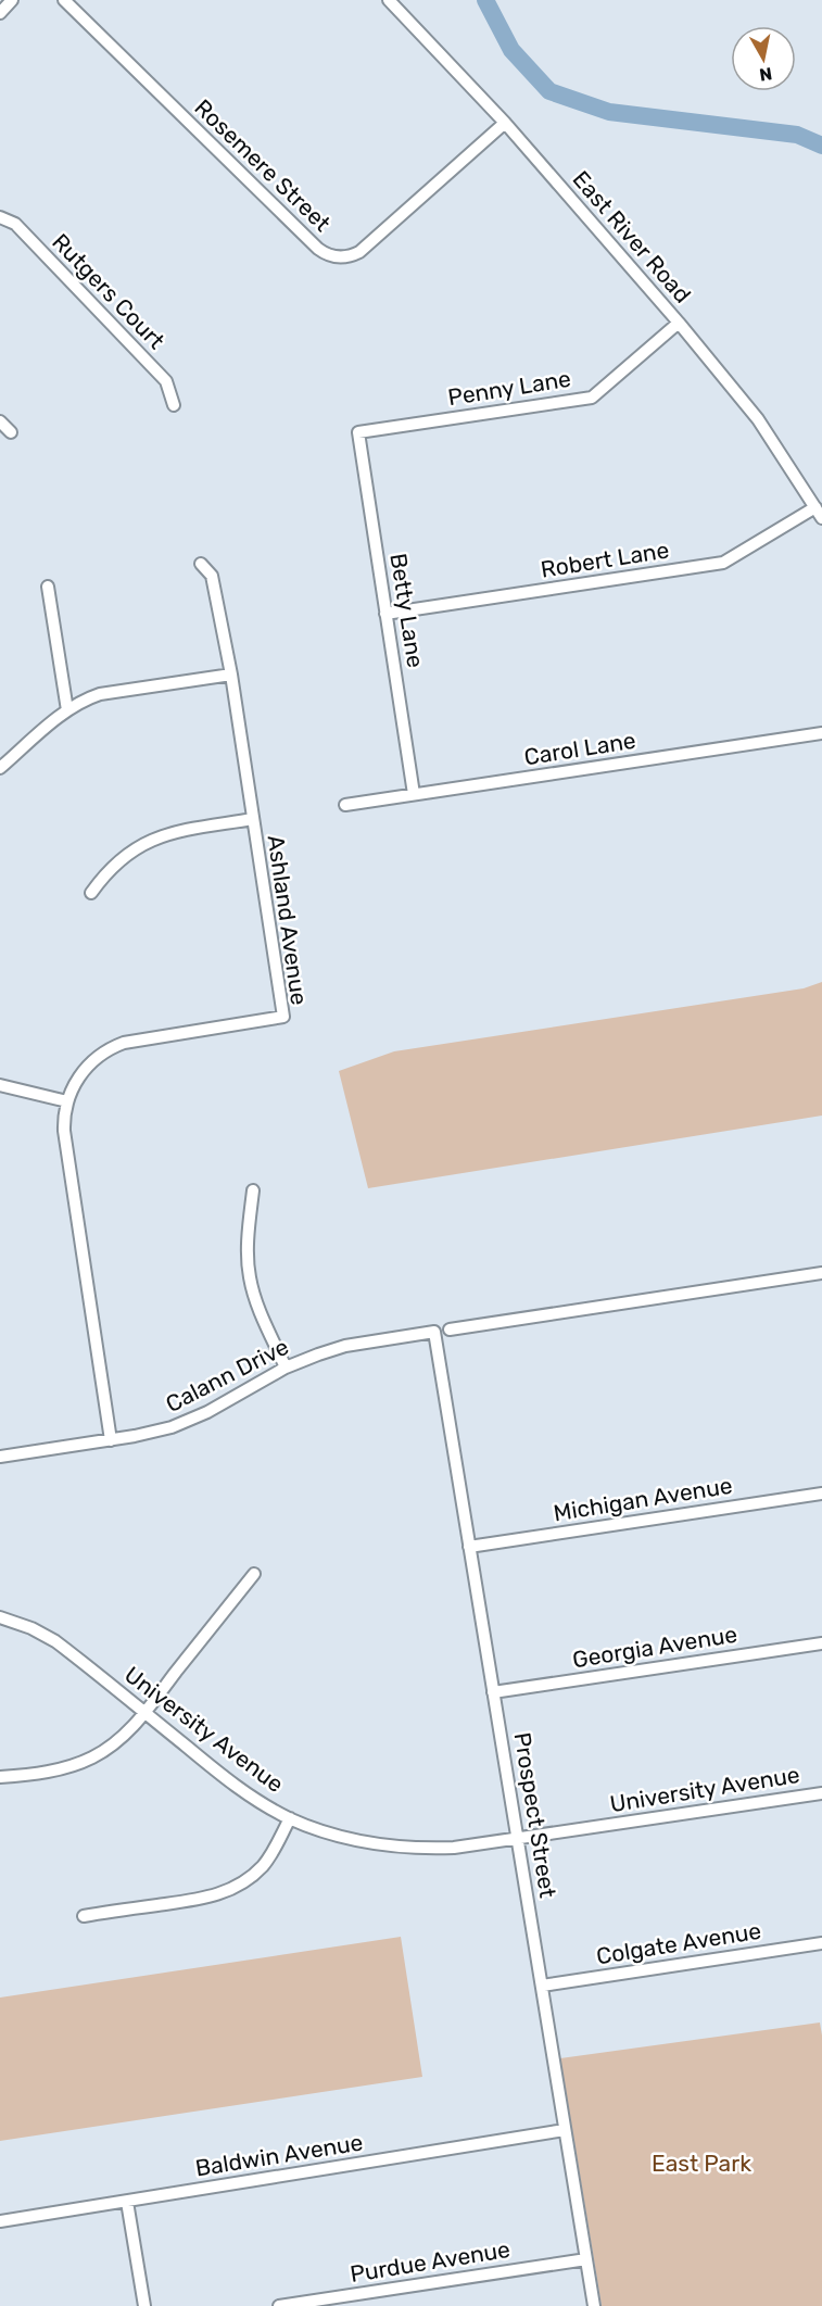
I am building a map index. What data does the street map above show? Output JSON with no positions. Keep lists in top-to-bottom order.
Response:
{
  "streets": {
    "street": [
      "Rosemere Street",
      "East River Road",
      "Rutgers Court",
      "Penny Lane",
      "Robert Lane",
      "Betty Lane",
      "Carol Lane",
      "Ashland Avenue",
      "Calann Drive",
      "Michigan Avenue",
      "Georgia Avenue",
      "University Avenue",
      "Prospect Street",
      "Colgate Avenue",
      "Baldwin Avenue",
      "Purdue Avenue"
    ]
  },
  "crossings": [
    ["Rosemere Street", "East River Road"],
    ["East River Road", "Penny Lane"],
    ["East River Road", "Robert Lane"],
    ["Penny Lane", "Betty Lane"],
    ["Robert Lane", "Betty Lane"],
    ["Betty Lane", "Carol Lane"],
    ["Ashland Avenue", "Calann Drive"],
    ["Calann Drive", "Prospect Street"],
    ["Michigan Avenue", "Prospect Street"],
    ["Georgia Avenue", "Prospect Street"],
    ["University Avenue", "Prospect Street"],
    ["Prospect Street", "Colgate Avenue"],
    ["Prospect Street", "Baldwin Avenue"],
    ["Prospect Street", "Purdue Avenue"]
  ],
  "parks": ["East Park"],
  "north": "bottom"
}
